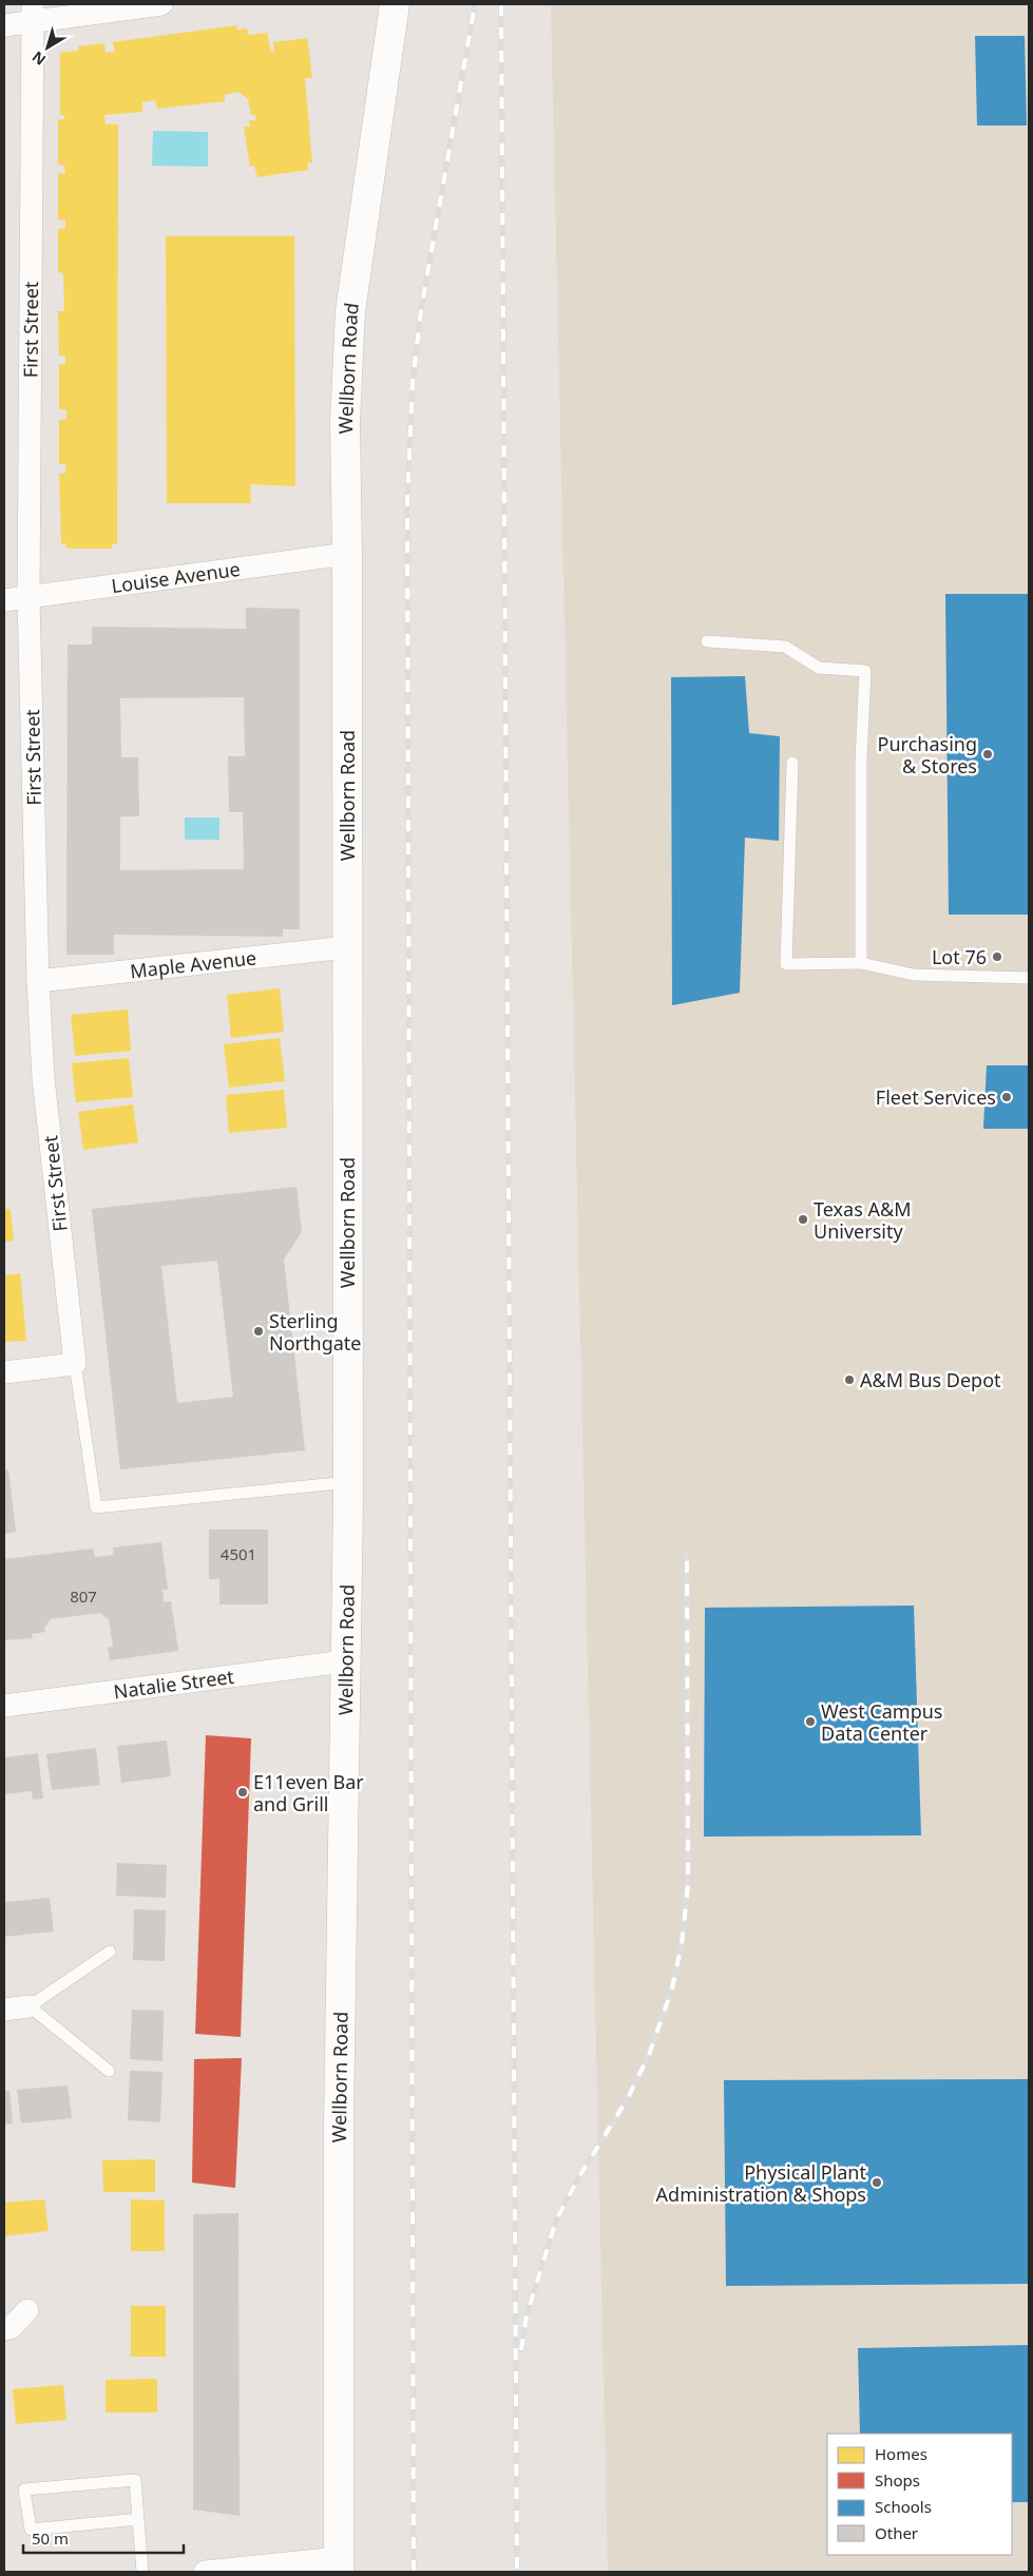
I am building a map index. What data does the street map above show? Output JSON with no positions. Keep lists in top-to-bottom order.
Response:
{
  "streets": {
    "main road": ["Wellborn Road"],
    "street": [
      "First Street",
      "Louise Avenue",
      "Maple Avenue",
      "Natalie Street"
    ]
  },
  "crossings": [
    ["First Street", "Wellborn Road"],
    ["First Street", "Louise Avenue"],
    ["First Street", "Maple Avenue"],
    ["Wellborn Road", "Louise Avenue"],
    ["Wellborn Road", "Maple Avenue"],
    ["Wellborn Road", "Natalie Street"]
  ],
  "places": [
    "Purchasing & Stores",
    "Lot 76",
    "Fleet Services",
    "Texas A&M University",
    "Sterling Northgate",
    "A&M Bus Depot",
    "West Campus Data Center",
    "E11even Bar and Grill",
    "Physical Plant Administration & Shops"
  ],
  "house_numbers": ["4501", "807"],
  "legend": [
    "Homes",
    "Shops",
    "Schools",
    "Other"
  ],
  "scale_bar": "50 m",
  "north": "bottom left"
}
